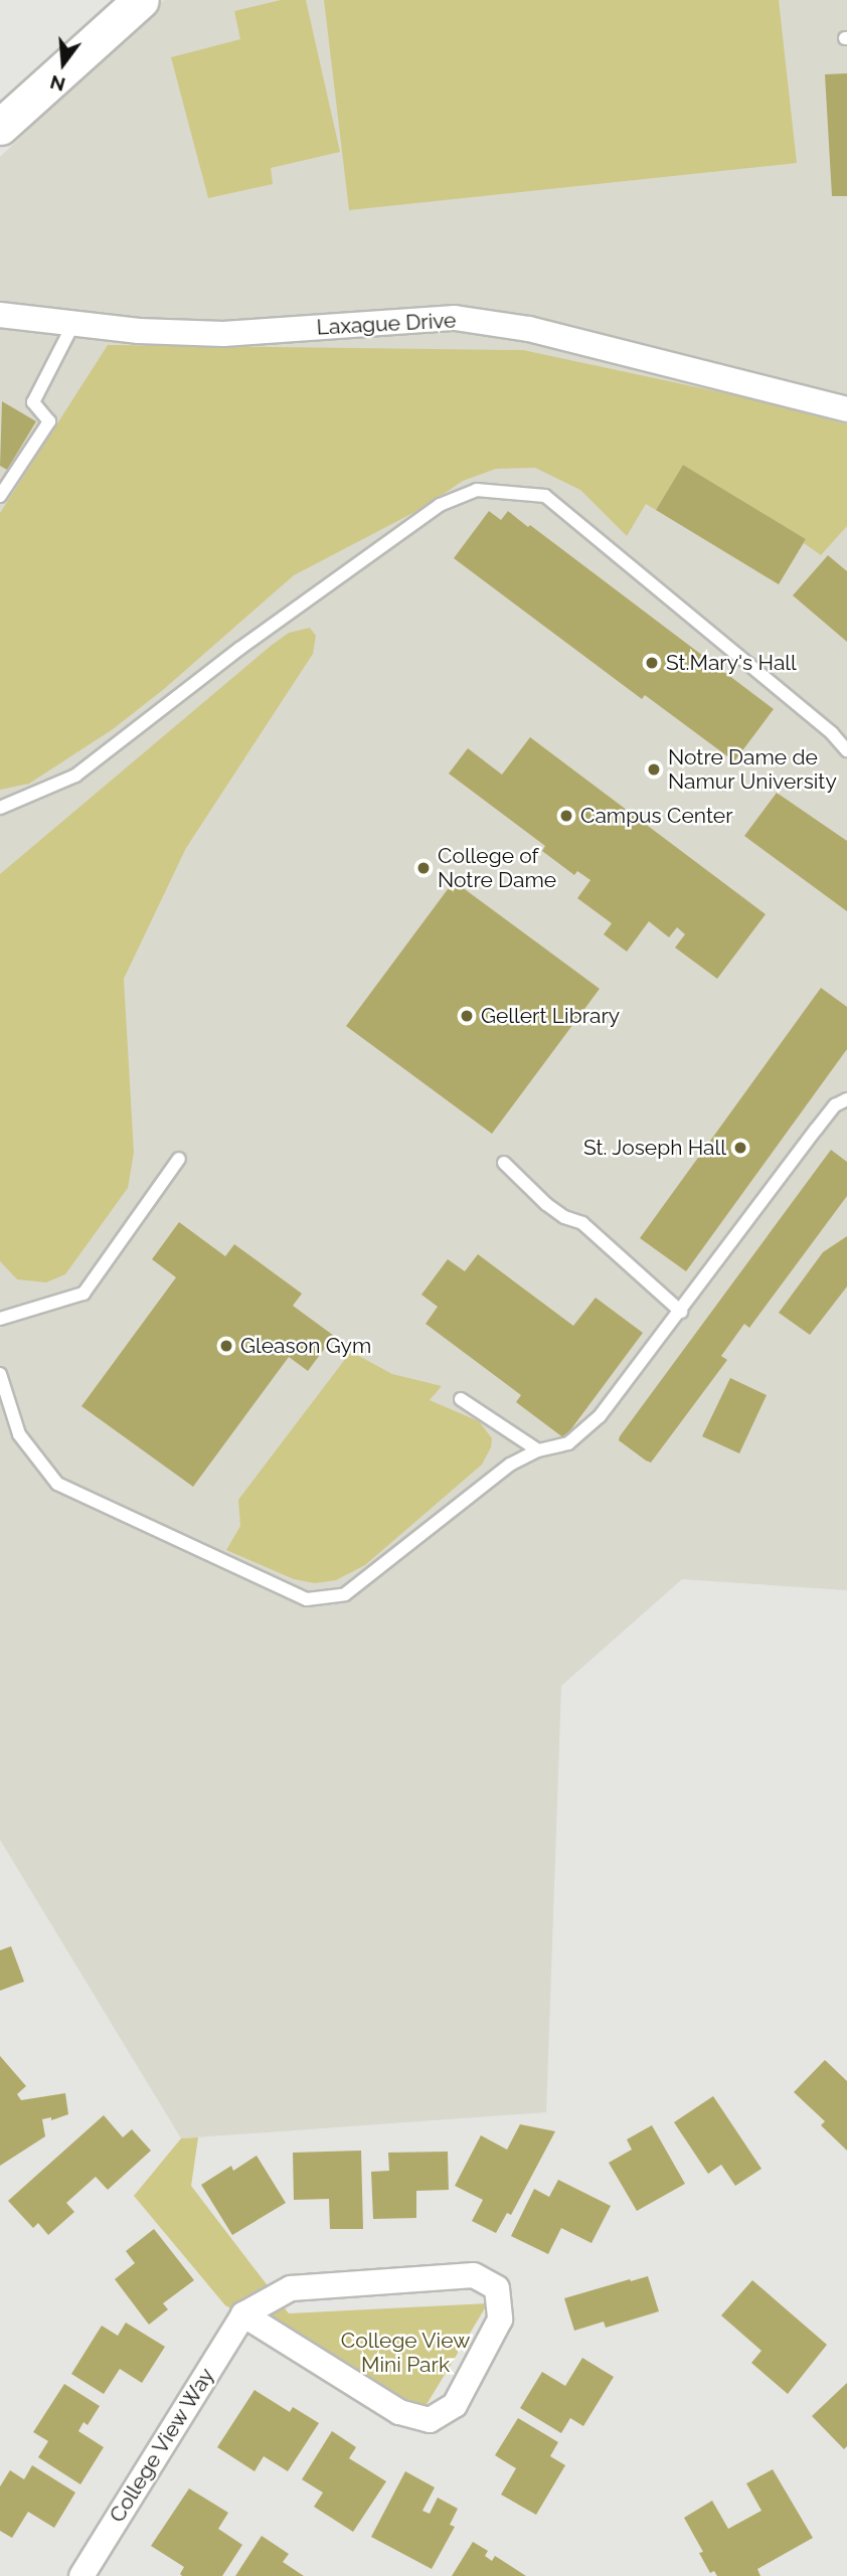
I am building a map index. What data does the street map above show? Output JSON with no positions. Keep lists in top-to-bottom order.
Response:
{
  "streets": {
    "street": ["Laxague Drive", "College View Way"]
  },
  "parks": ["College View Mini Park"],
  "places": [
    "St.Mary's Hall",
    "Notre Dame de Namur University",
    "Campus Center",
    "College of Notre Dame",
    "Gellert Library",
    "St. Joseph Hall",
    "Gleason Gym"
  ],
  "north": "bottom"
}
